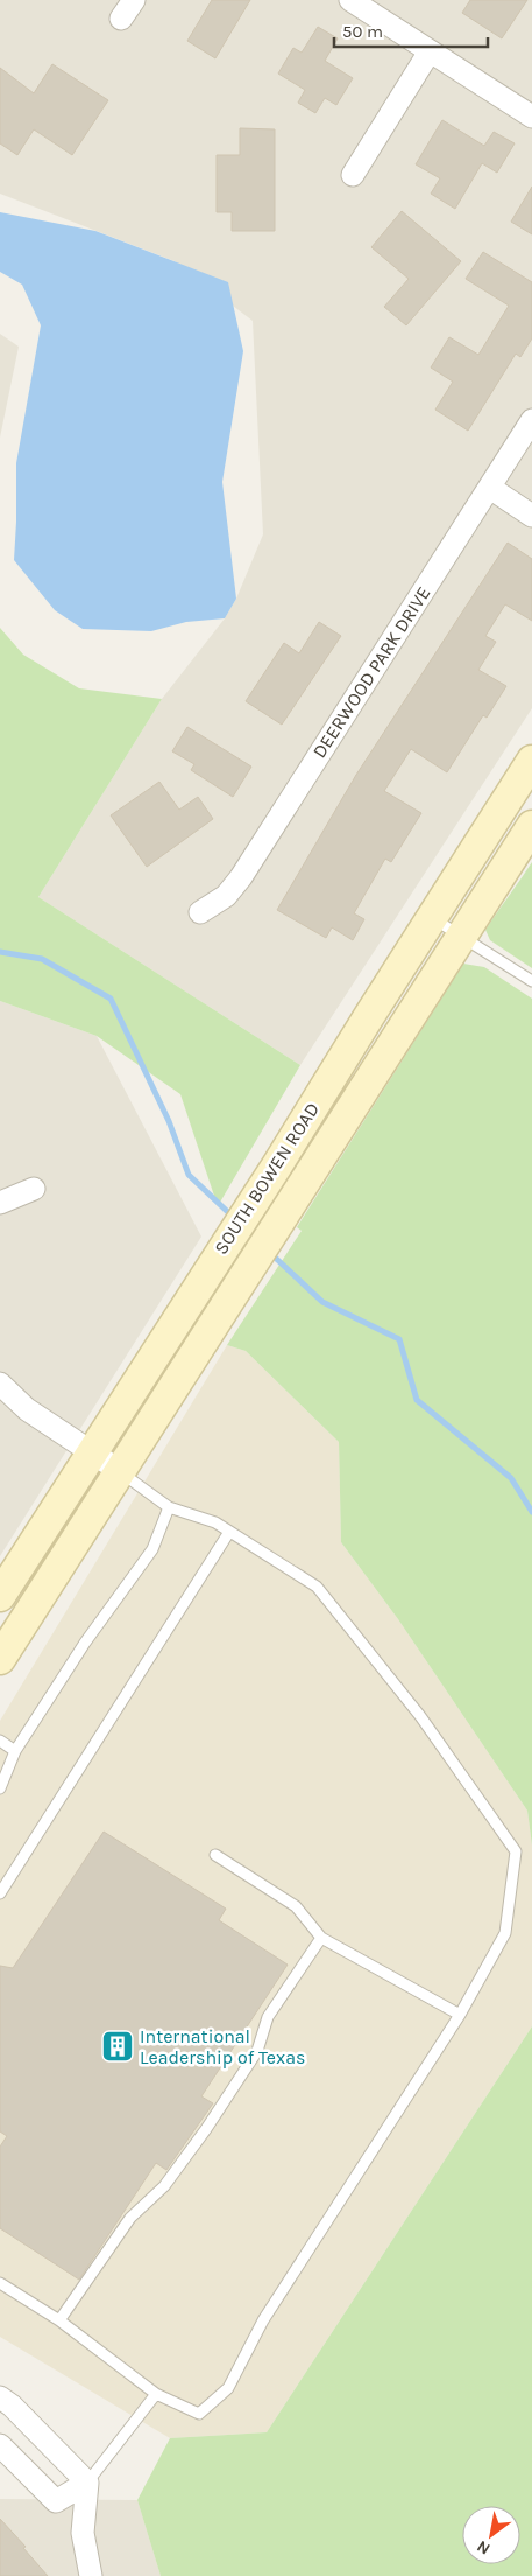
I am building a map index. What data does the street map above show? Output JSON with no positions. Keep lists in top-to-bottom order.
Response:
{
  "streets": {
    "main road": ["SOUTH BOWEN ROAD"],
    "street": ["DEERWOOD PARK DRIVE"]
  },
  "places": {
    "building": ["International Leadership of Texas"]
  },
  "scale_bar": "50 m",
  "north": "bottom left"
}
